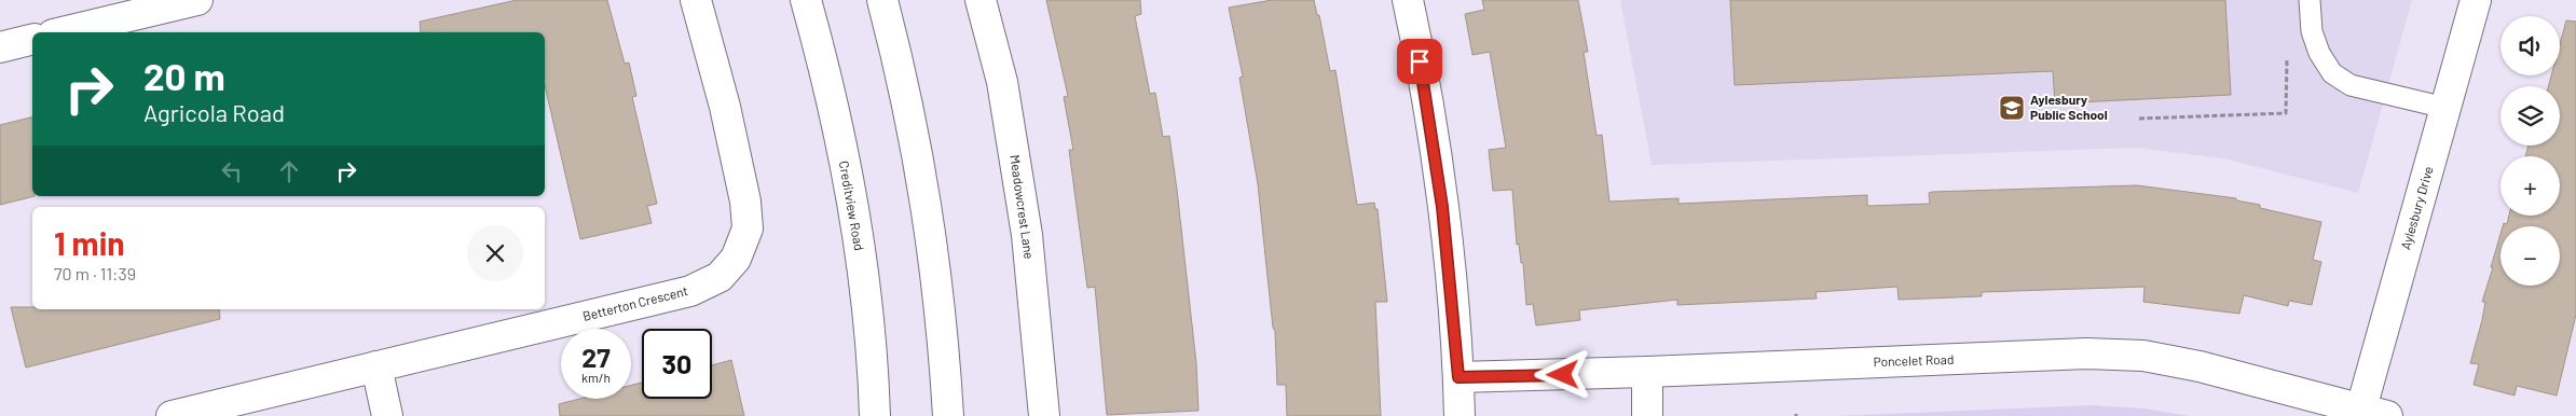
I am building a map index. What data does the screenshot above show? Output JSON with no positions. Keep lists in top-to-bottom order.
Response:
{
  "streets": {
    "street": [
      "Creditview Road",
      "Meadowcrest Lane",
      "Aylesbury Drive",
      "Betterton Crescent",
      "Poncelet Road"
    ]
  },
  "crossings": [
    ["Aylesbury Drive", "Poncelet Road"]
  ],
  "places": {
    "school or university": ["Aylesbury Public School"]
  },
  "page": {
    "map_buttons": ["+", "−"],
    "turn": ["20 m", "Agricola Road"],
    "heading": ["1 min", "70 m · 11:39"],
    "speed": "27 km/h",
    "limit": "30"
  }
}
